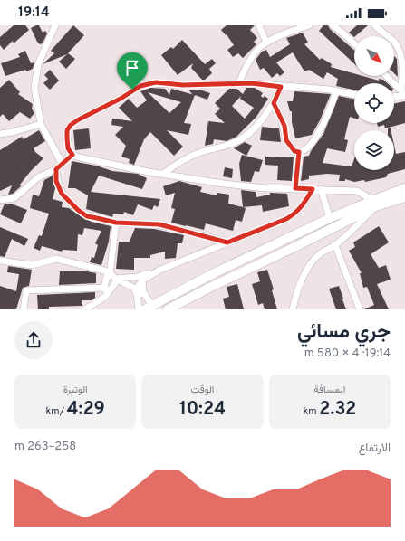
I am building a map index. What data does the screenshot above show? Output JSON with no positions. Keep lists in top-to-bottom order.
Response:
{
  "north": "bottom right",
  "page": {
    "status": "19:14",
    "heading": ["جري مسائي", "19:14 · 4 × 580 m"],
    "stats": [
      ["المسافة", "2.32 km"],
      ["الوقت", "10:24"],
      ["الوتيرة", "4:29 /km"]
    ],
    "chart": ["الارتفاع", "258–263 m"]
  }
}
